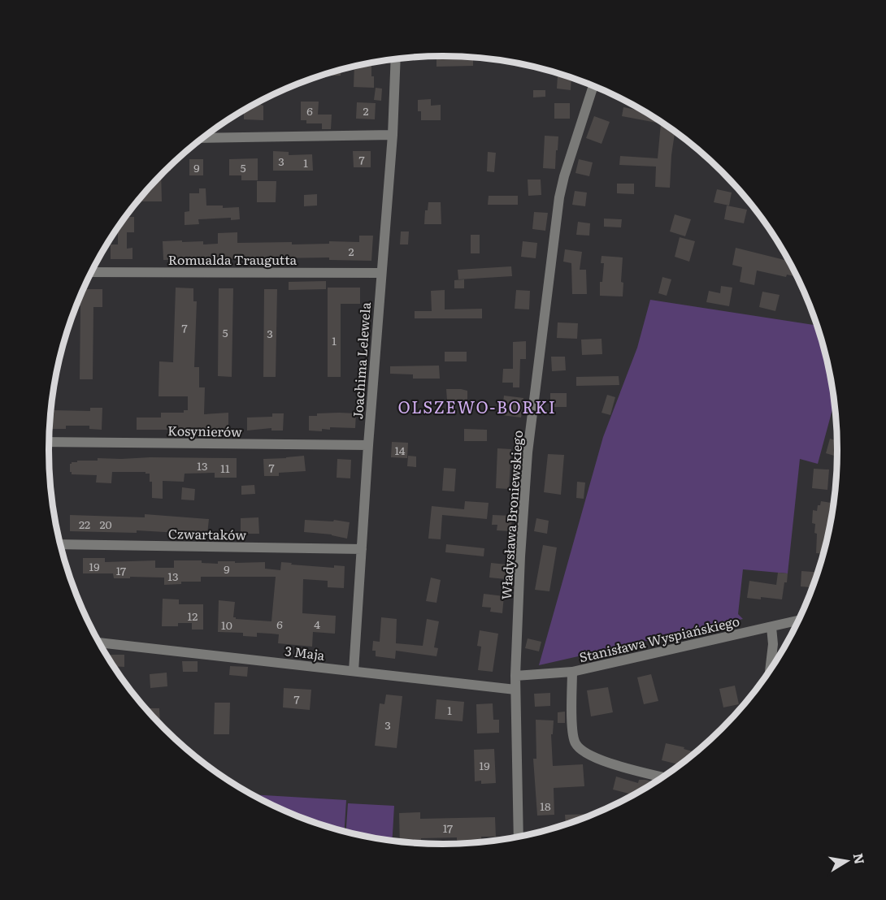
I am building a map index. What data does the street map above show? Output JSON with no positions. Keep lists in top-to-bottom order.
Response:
{
  "streets": {
    "street": [
      "Romualda Traugutta",
      "Joachima Lelewela",
      "Kosynierów",
      "Władysława Broniewskiego",
      "Czwartaków",
      "Stanisława Wyspiańskiego",
      "3 Maja"
    ]
  },
  "crossings": [
    ["Romualda Traugutta", "Joachima Lelewela"],
    ["Joachima Lelewela", "Kosynierów"],
    ["Joachima Lelewela", "Czwartaków"],
    ["Joachima Lelewela", "3 Maja"],
    ["Władysława Broniewskiego", "Stanisława Wyspiańskiego"],
    ["Władysława Broniewskiego", "3 Maja"]
  ],
  "districts": ["OLSZEWO-BORKI"],
  "house_numbers": [
    "6",
    "2",
    "7",
    "3",
    "1",
    "9",
    "5",
    "2",
    "7",
    "5",
    "3",
    "1",
    "14",
    "13",
    "7",
    "11",
    "22",
    "20",
    "19",
    "9",
    "17",
    "13",
    "12",
    "6",
    "4",
    "10",
    "7",
    "1",
    "3",
    "19",
    "18",
    "17"
  ],
  "north": "right"
}
